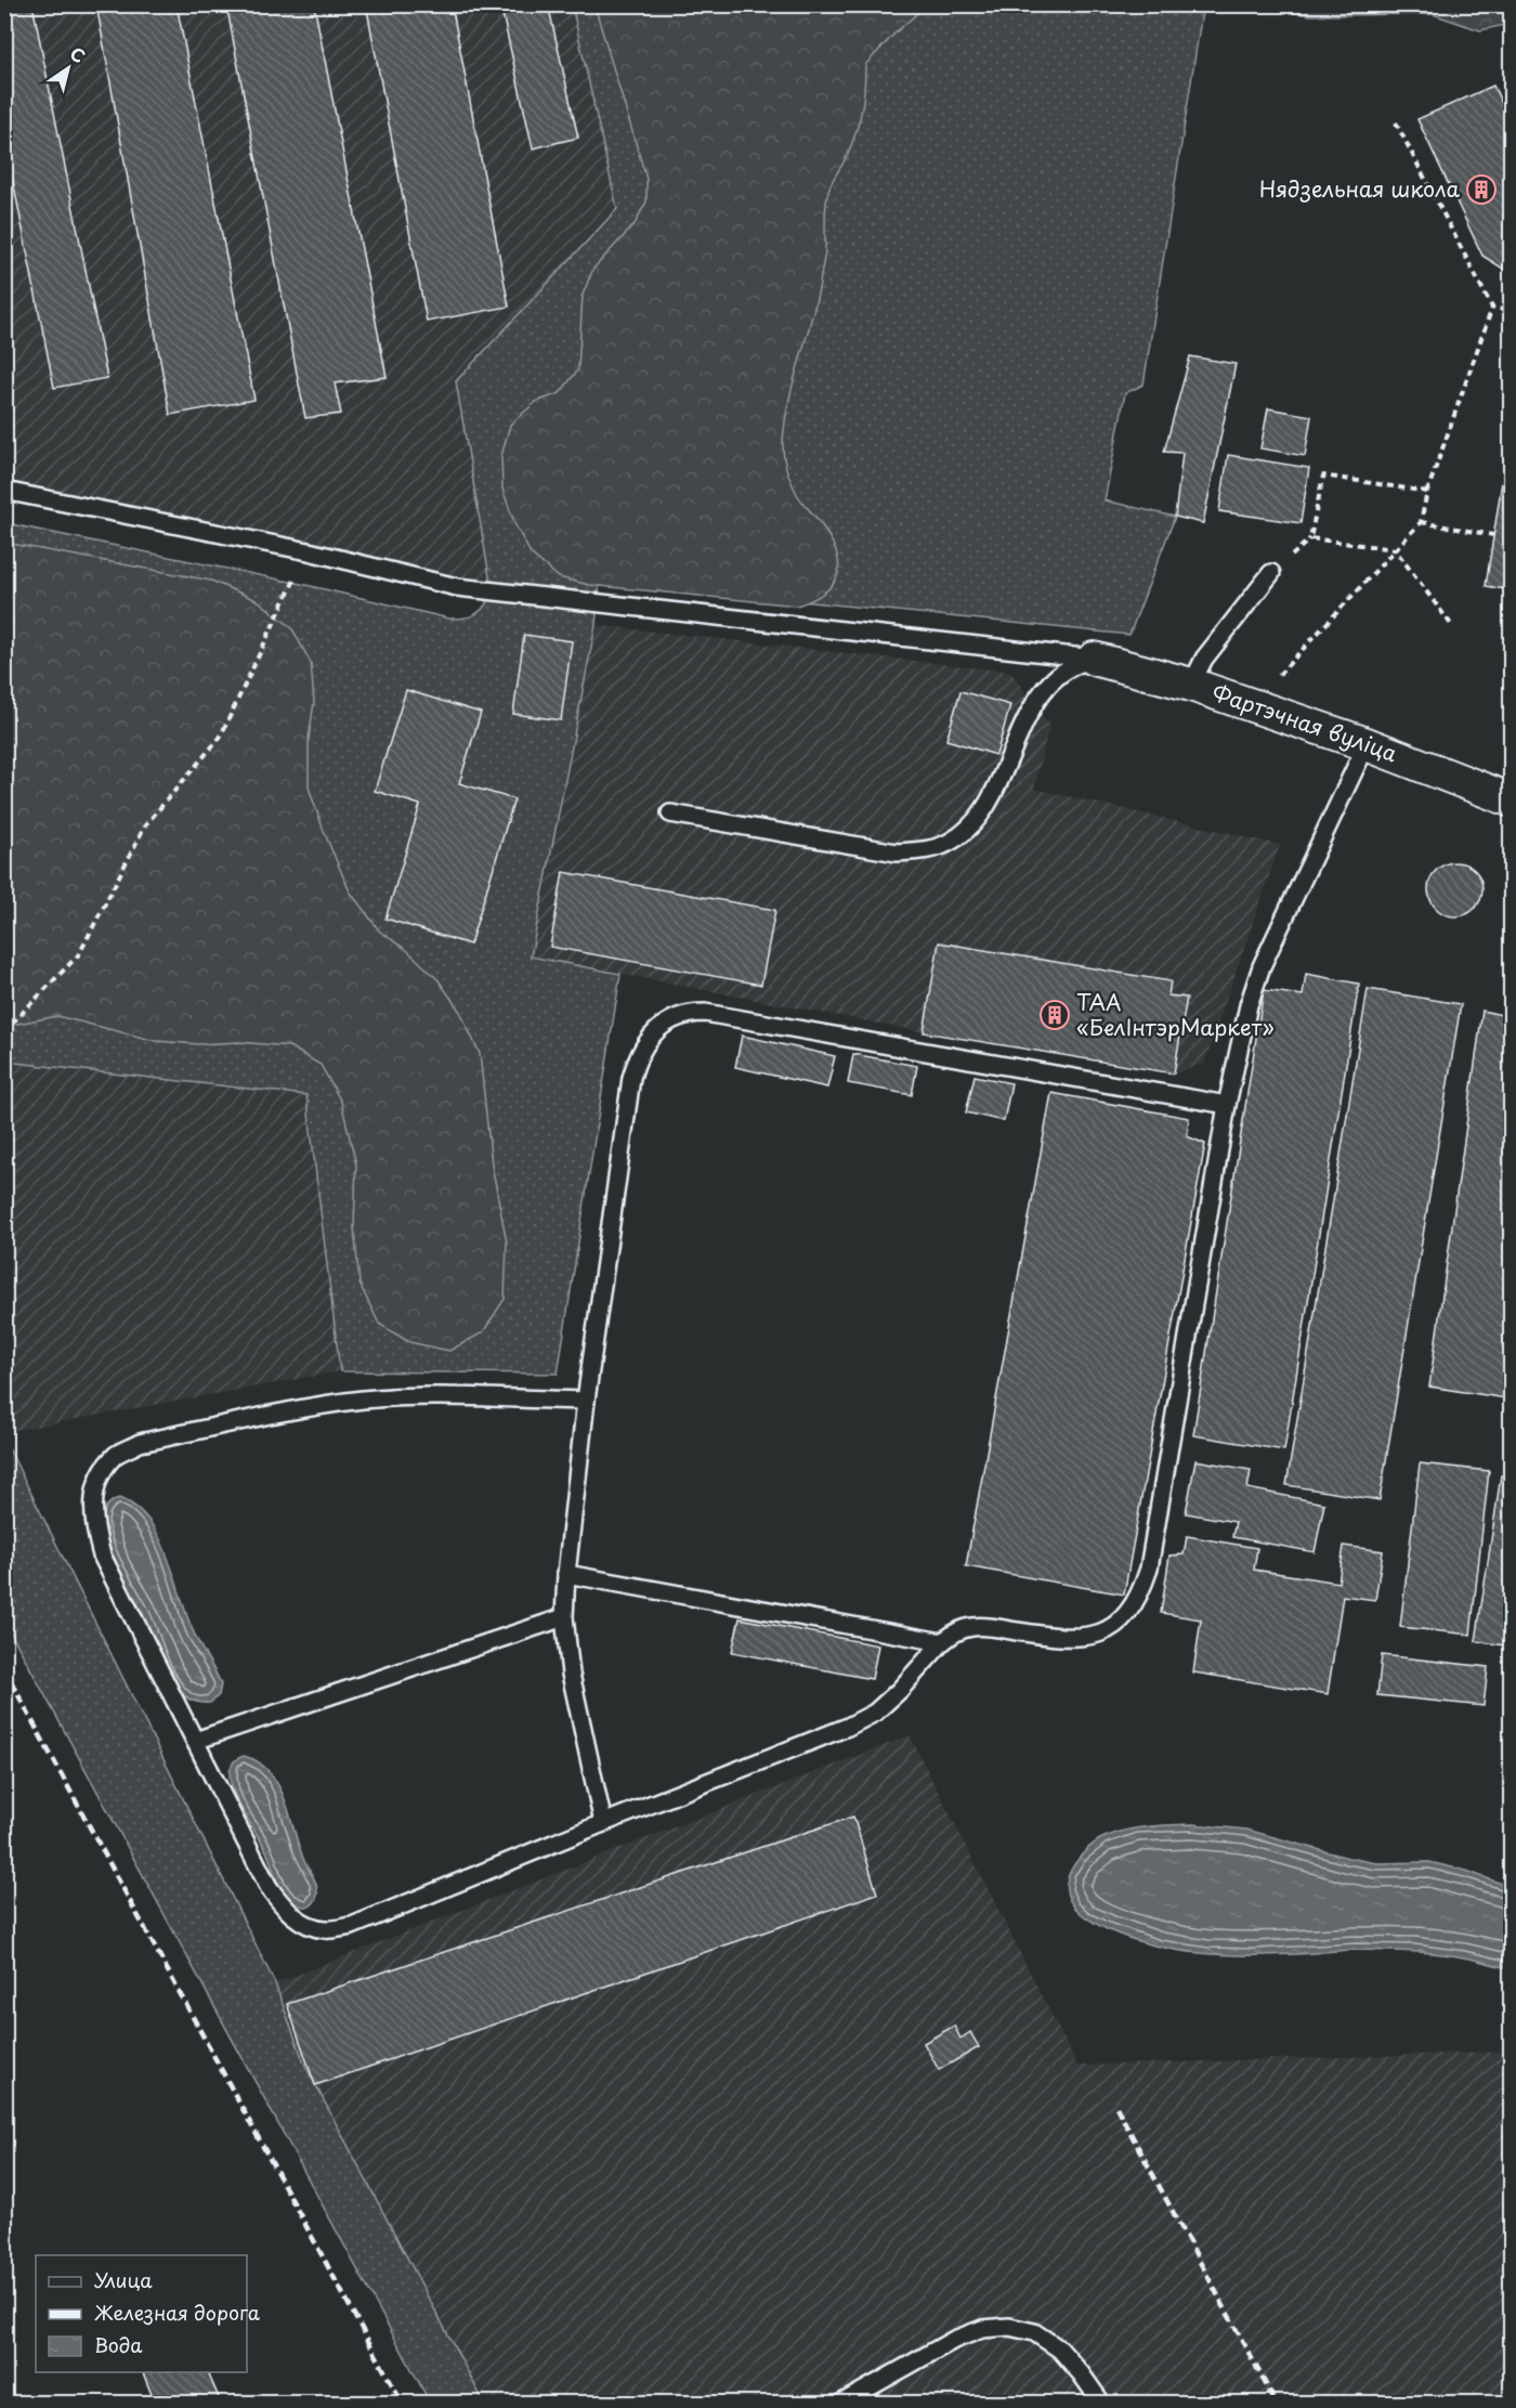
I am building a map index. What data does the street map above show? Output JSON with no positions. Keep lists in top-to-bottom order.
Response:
{
  "streets": {
    "street": ["Фартэчная вуліца"]
  },
  "places": {
    "building": ["Нядзельная школа", "ТАА «БелІнтэрМаркет»"]
  },
  "legend": ["Улица", "Железная дорога", "Вода"],
  "north": "top right"
}
